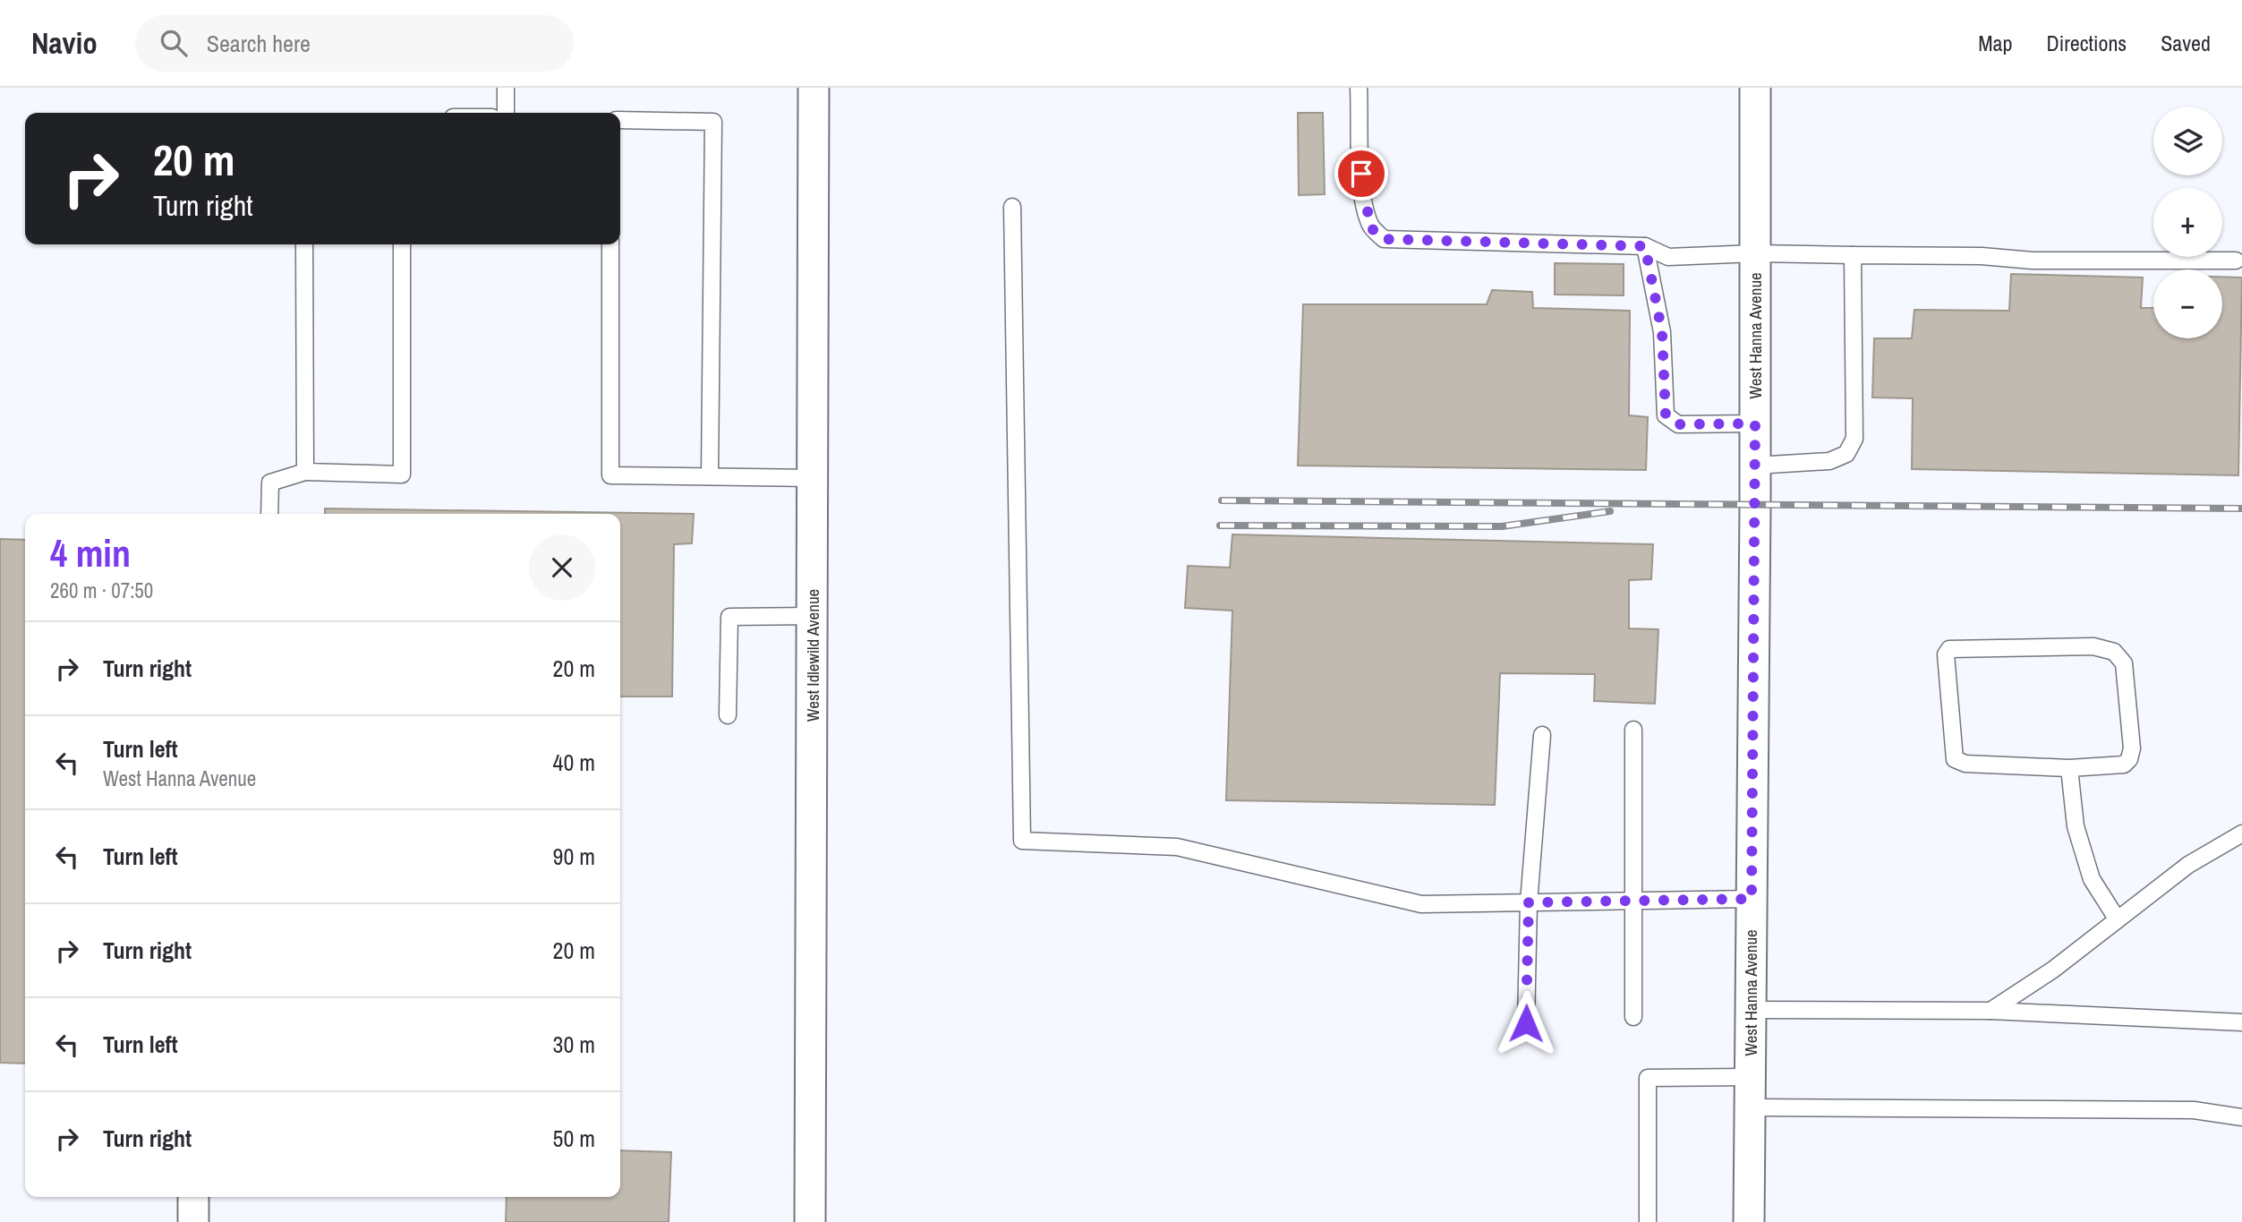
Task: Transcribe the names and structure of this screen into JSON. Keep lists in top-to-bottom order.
{
  "streets": {
    "street": ["West Hanna Avenue", "West Idlewild Avenue"]
  },
  "page": {
    "header": "Navio",
    "search": "Search here",
    "nav": ["Map", "Directions", "Saved"],
    "map_buttons": ["+", "−"],
    "turn": ["20 m", "Turn right"],
    "heading": ["4 min", "260 m · 07:50"],
    "list": [
      {
        "name": "Turn right",
        "value": "20 m"
      },
      {
        "name": "Turn left",
        "note": "West Hanna Avenue",
        "value": "40 m"
      },
      {
        "name": "Turn left",
        "value": "90 m"
      },
      {
        "name": "Turn right",
        "value": "20 m"
      },
      {
        "name": "Turn left",
        "value": "30 m"
      },
      {
        "name": "Turn right",
        "value": "50 m"
      }
    ]
  }
}
